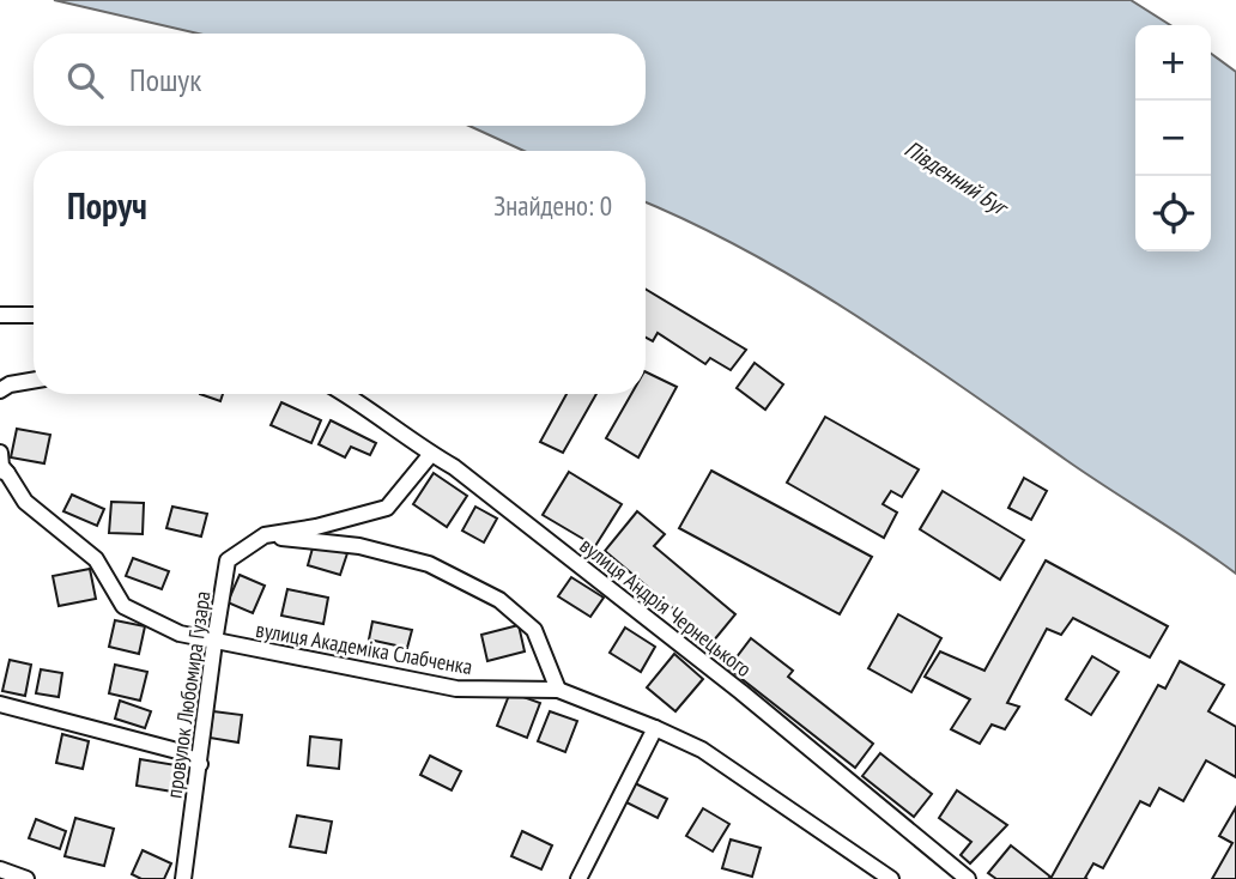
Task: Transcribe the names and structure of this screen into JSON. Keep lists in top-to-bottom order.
{
  "streets": {
    "street": ["вулиця Андрія Чернецького", "вулиця Академіка Слабченка", "провулок Любомира Гузара"]
  },
  "crossings": [
    ["вулиця Академіка Слабченка", "провулок Любомира Гузара"]
  ],
  "water": ["Південний Буг"],
  "page": {
    "map_buttons": ["+", "−"],
    "search": "Пошук",
    "heading": ["Поруч", "Знайдено: 0"]
  }
}
